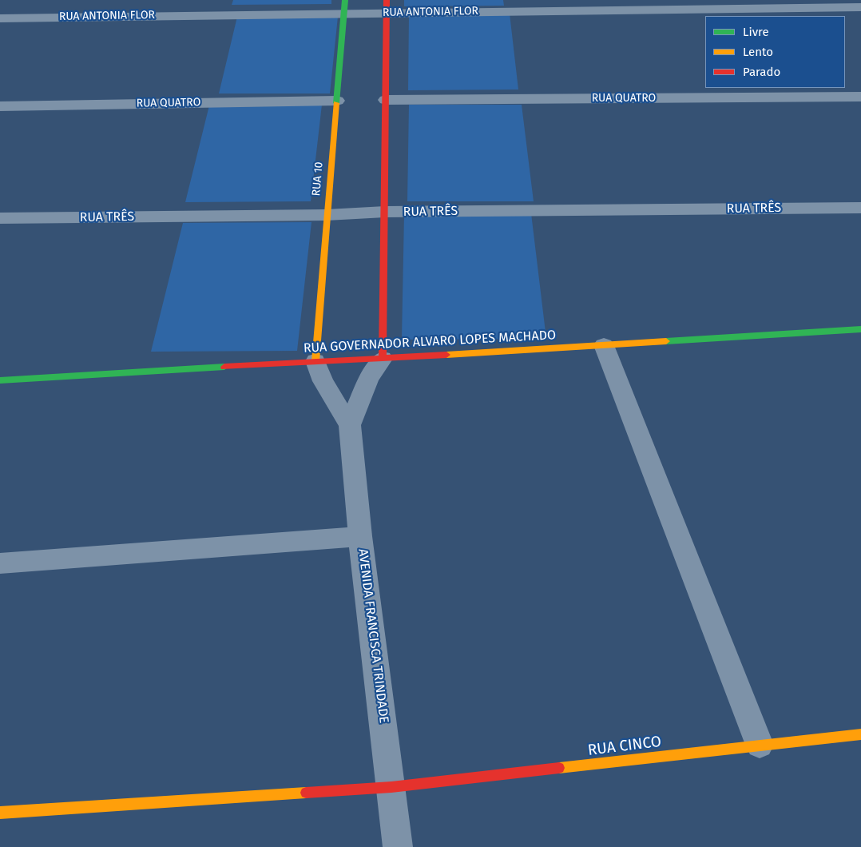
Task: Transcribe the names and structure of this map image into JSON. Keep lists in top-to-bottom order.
{
  "streets": {
    "street": [
      "RUA ANTONIA FLOR",
      "RUA QUATRO",
      "RUA 10",
      "RUA TRÊS",
      "RUA GOVERNADOR ALVARO LOPES MACHADO",
      "AVENIDA FRANCISCA TRINDADE",
      "RUA CINCO"
    ]
  },
  "crossings": [
    ["RUA ANTONIA FLOR", "RUA 10"],
    ["RUA QUATRO", "RUA 10"],
    ["RUA 10", "RUA TRÊS"],
    ["RUA 10", "RUA GOVERNADOR ALVARO LOPES MACHADO"],
    ["RUA 10", "AVENIDA FRANCISCA TRINDADE"],
    ["RUA GOVERNADOR ALVARO LOPES MACHADO", "AVENIDA FRANCISCA TRINDADE"],
    ["AVENIDA FRANCISCA TRINDADE", "RUA CINCO"]
  ],
  "legend": ["Livre", "Lento", "Parado"]
}
